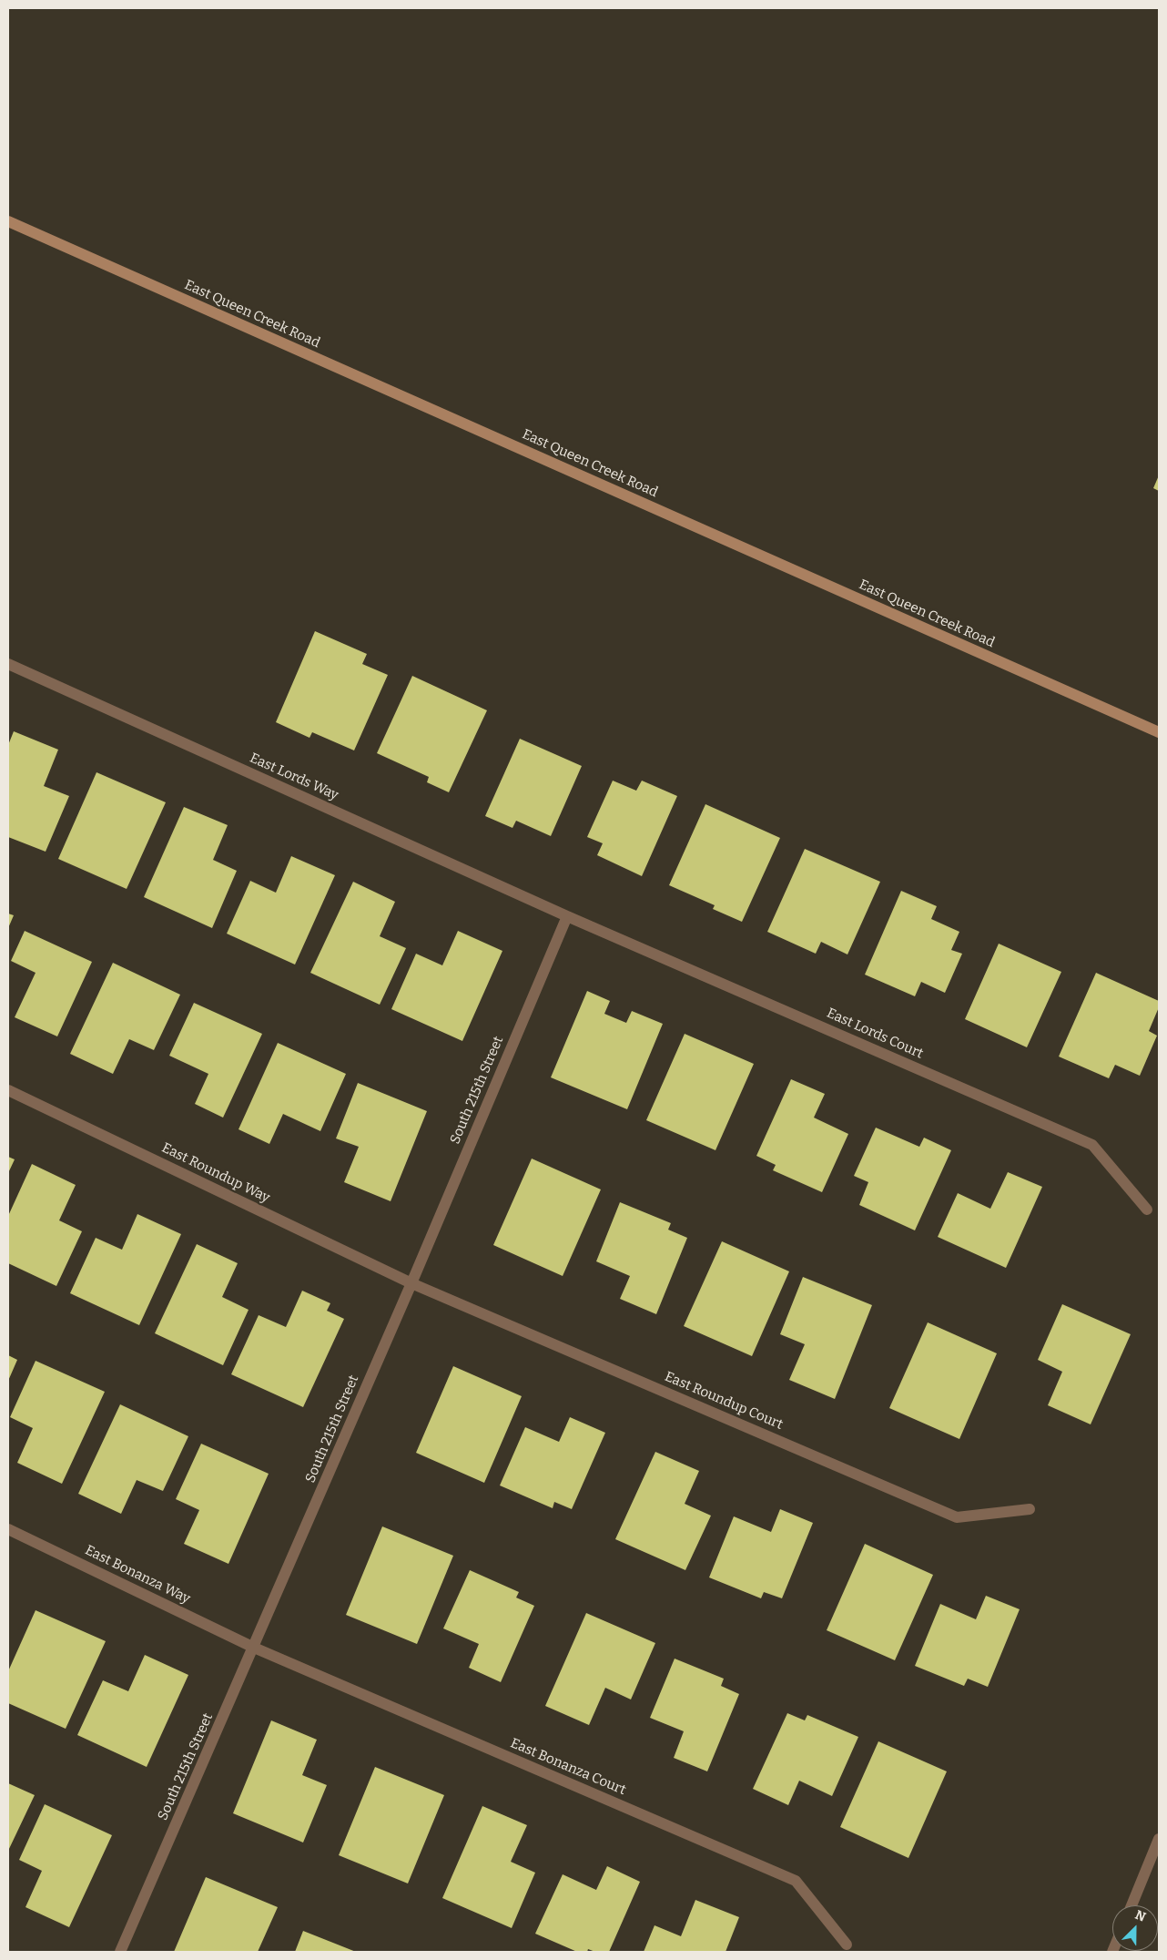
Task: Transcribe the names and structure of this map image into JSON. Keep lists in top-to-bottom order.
{
  "streets": {
    "main road": ["East Queen Creek Road"],
    "street": [
      "East Lords Way",
      "East Lords Court",
      "South 215th Street",
      "East Roundup Way",
      "East Roundup Court",
      "East Bonanza Way",
      "East Bonanza Court"
    ]
  },
  "crossings": [
    ["East Lords Way", "East Lords Court"],
    ["East Lords Way", "South 215th Street"],
    ["East Lords Court", "South 215th Street"],
    ["South 215th Street", "East Roundup Way"],
    ["South 215th Street", "East Roundup Court"],
    ["South 215th Street", "East Bonanza Way"],
    ["South 215th Street", "East Bonanza Court"],
    ["East Roundup Way", "East Roundup Court"],
    ["East Bonanza Way", "East Bonanza Court"]
  ],
  "north": "top right"
}
